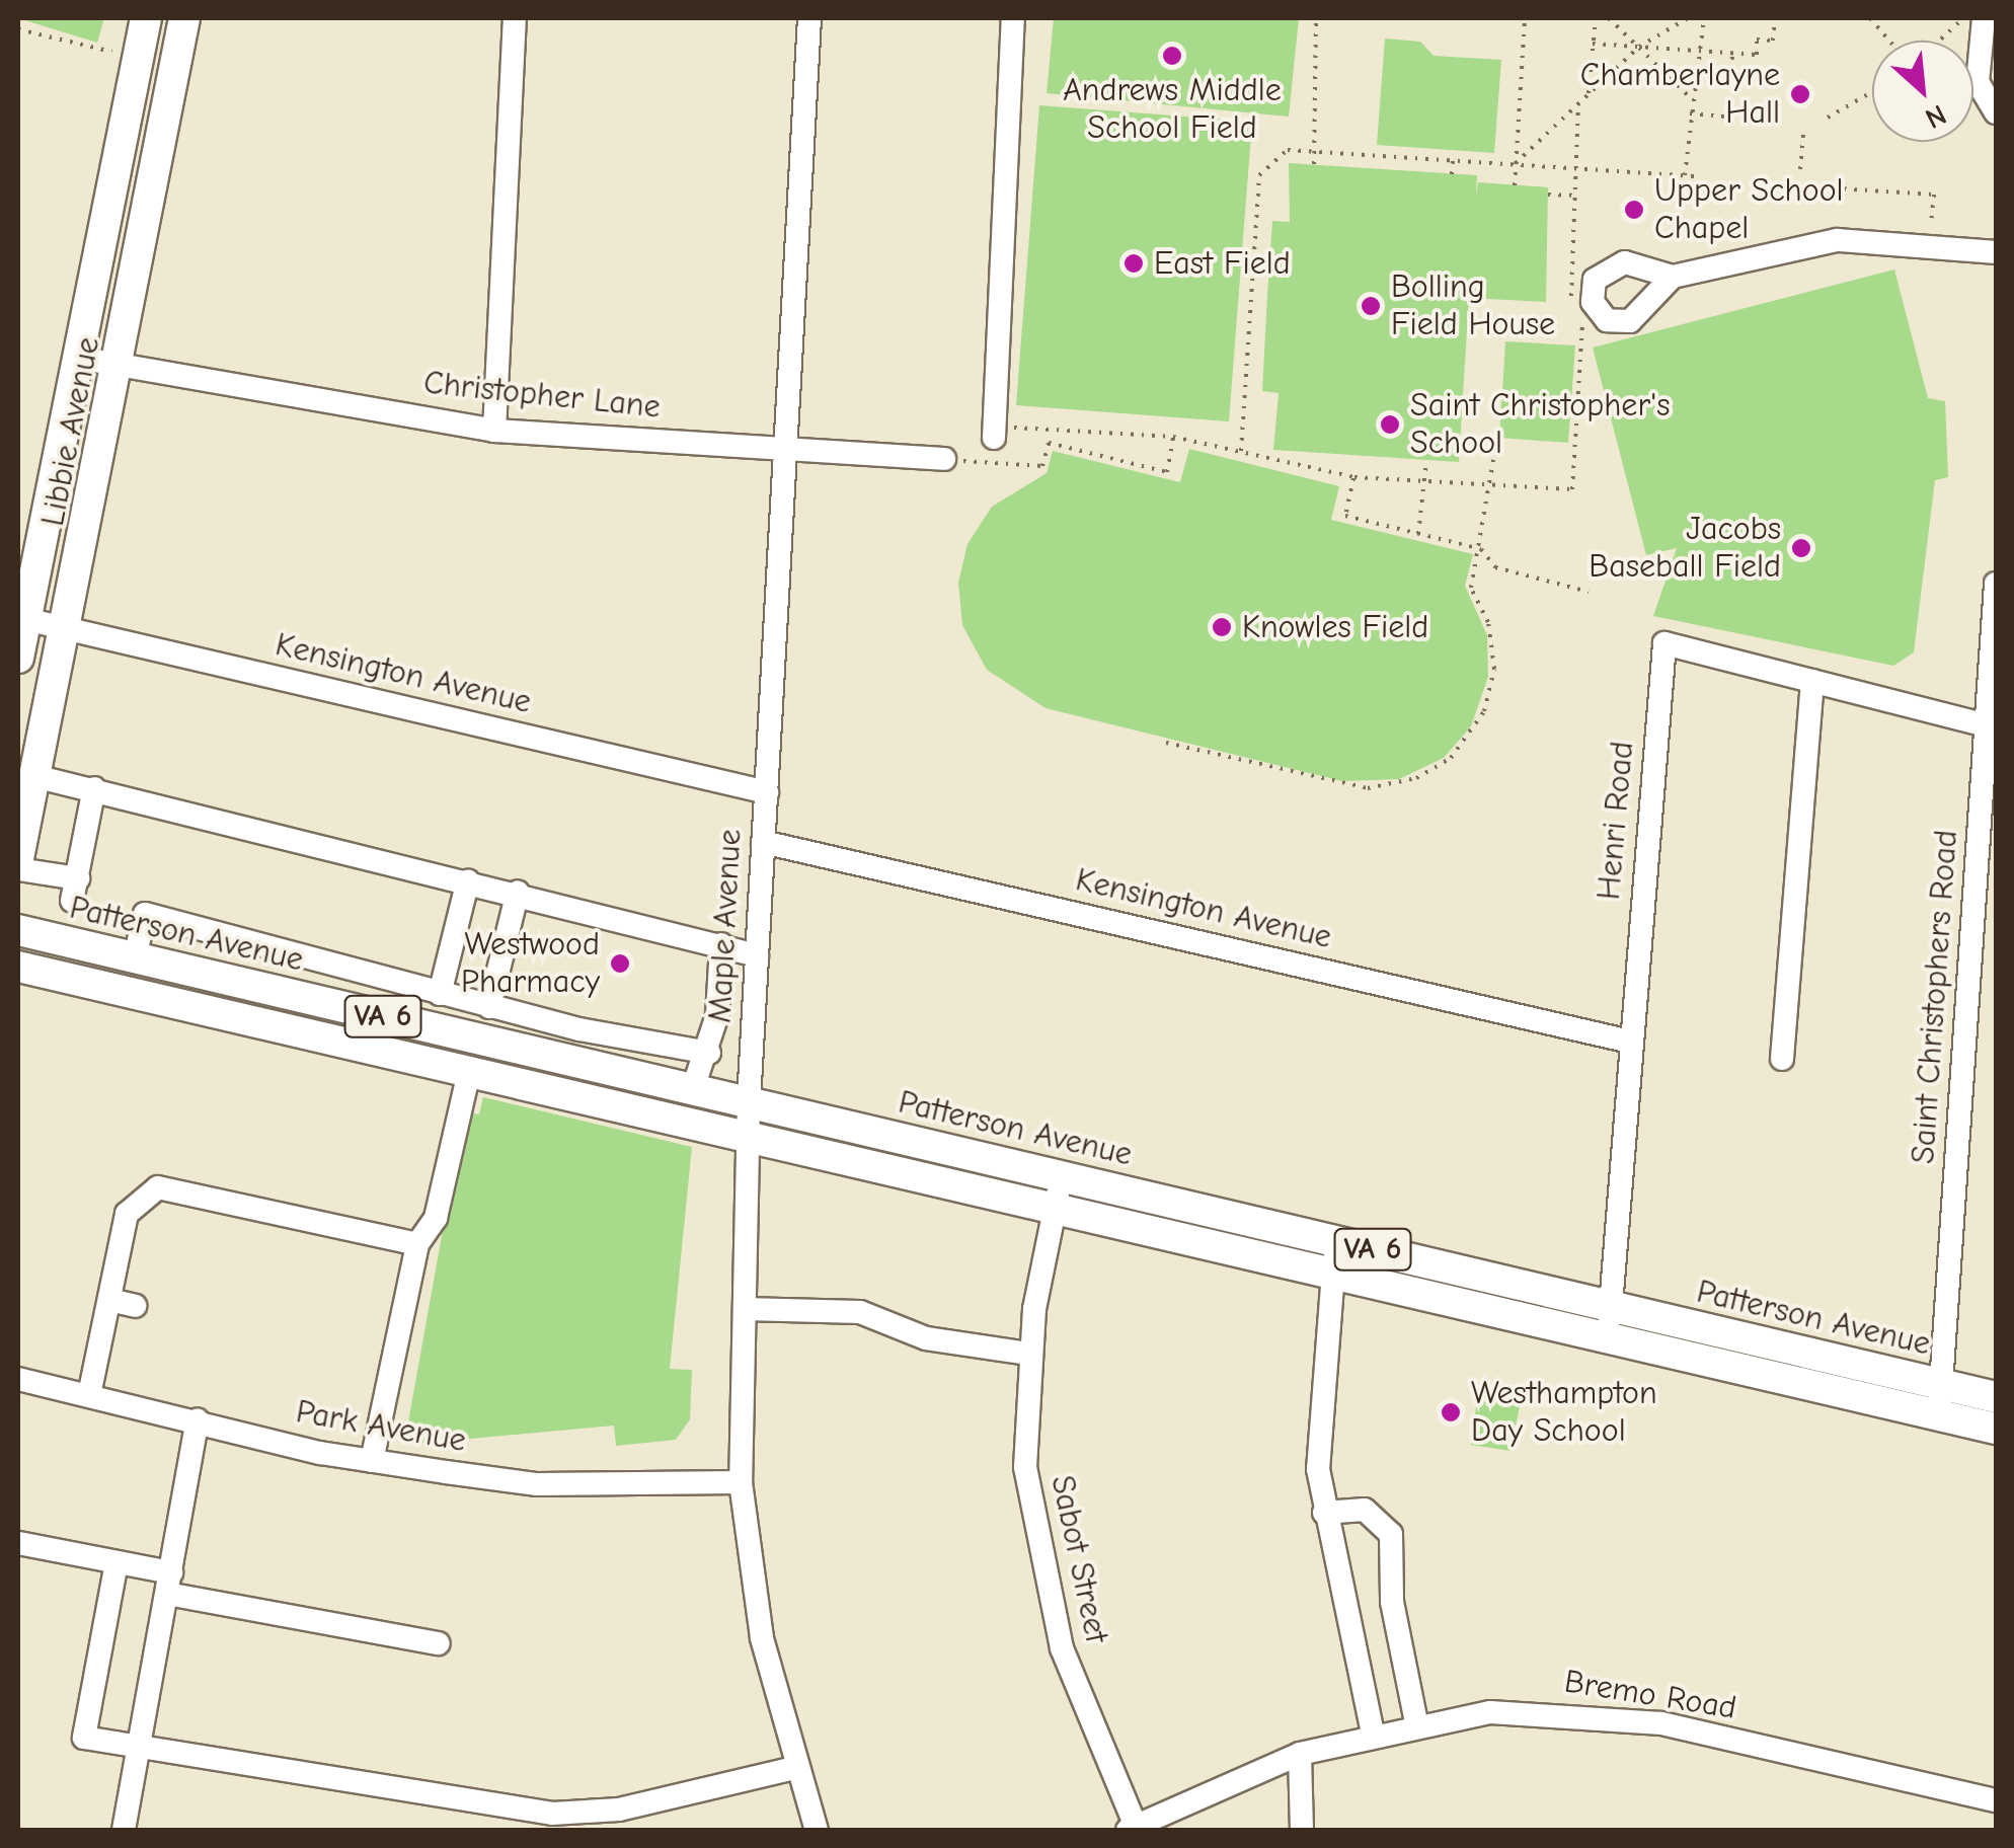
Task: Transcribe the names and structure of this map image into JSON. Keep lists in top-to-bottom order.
{
  "streets": {
    "main road": ["Libbie Avenue", "Patterson Avenue", "VA 6"],
    "street": [
      "Christopher Lane",
      "Kensington Avenue",
      "Henri Road",
      "Maple Avenue",
      "Saint Christophers Road",
      "Park Avenue",
      "Sabot Street",
      "Bremo Road"
    ]
  },
  "crossings": [
    ["Christopher Lane", "Libbie Avenue"],
    ["Christopher Lane", "Maple Avenue"],
    ["Libbie Avenue", "Kensington Avenue"],
    ["Kensington Avenue", "Henri Road"],
    ["Kensington Avenue", "Maple Avenue"],
    ["Henri Road", "Patterson Avenue"],
    ["Henri Road", "Saint Christophers Road"],
    ["Maple Avenue", "Patterson Avenue"],
    ["Maple Avenue", "Park Avenue"],
    ["Patterson Avenue", "Saint Christophers Road"],
    ["Patterson Avenue", "Sabot Street"],
    ["Sabot Street", "Bremo Road"]
  ],
  "places": [
    "Andrews Middle School Field",
    "Chamberlayne Hall",
    "Upper School Chapel",
    "East Field",
    "Bolling Field House",
    "Saint Christopher's School",
    "Jacobs Baseball Field",
    "Knowles Field",
    "Westwood Pharmacy",
    "Westhampton Day School"
  ],
  "north": "bottom right"
}
